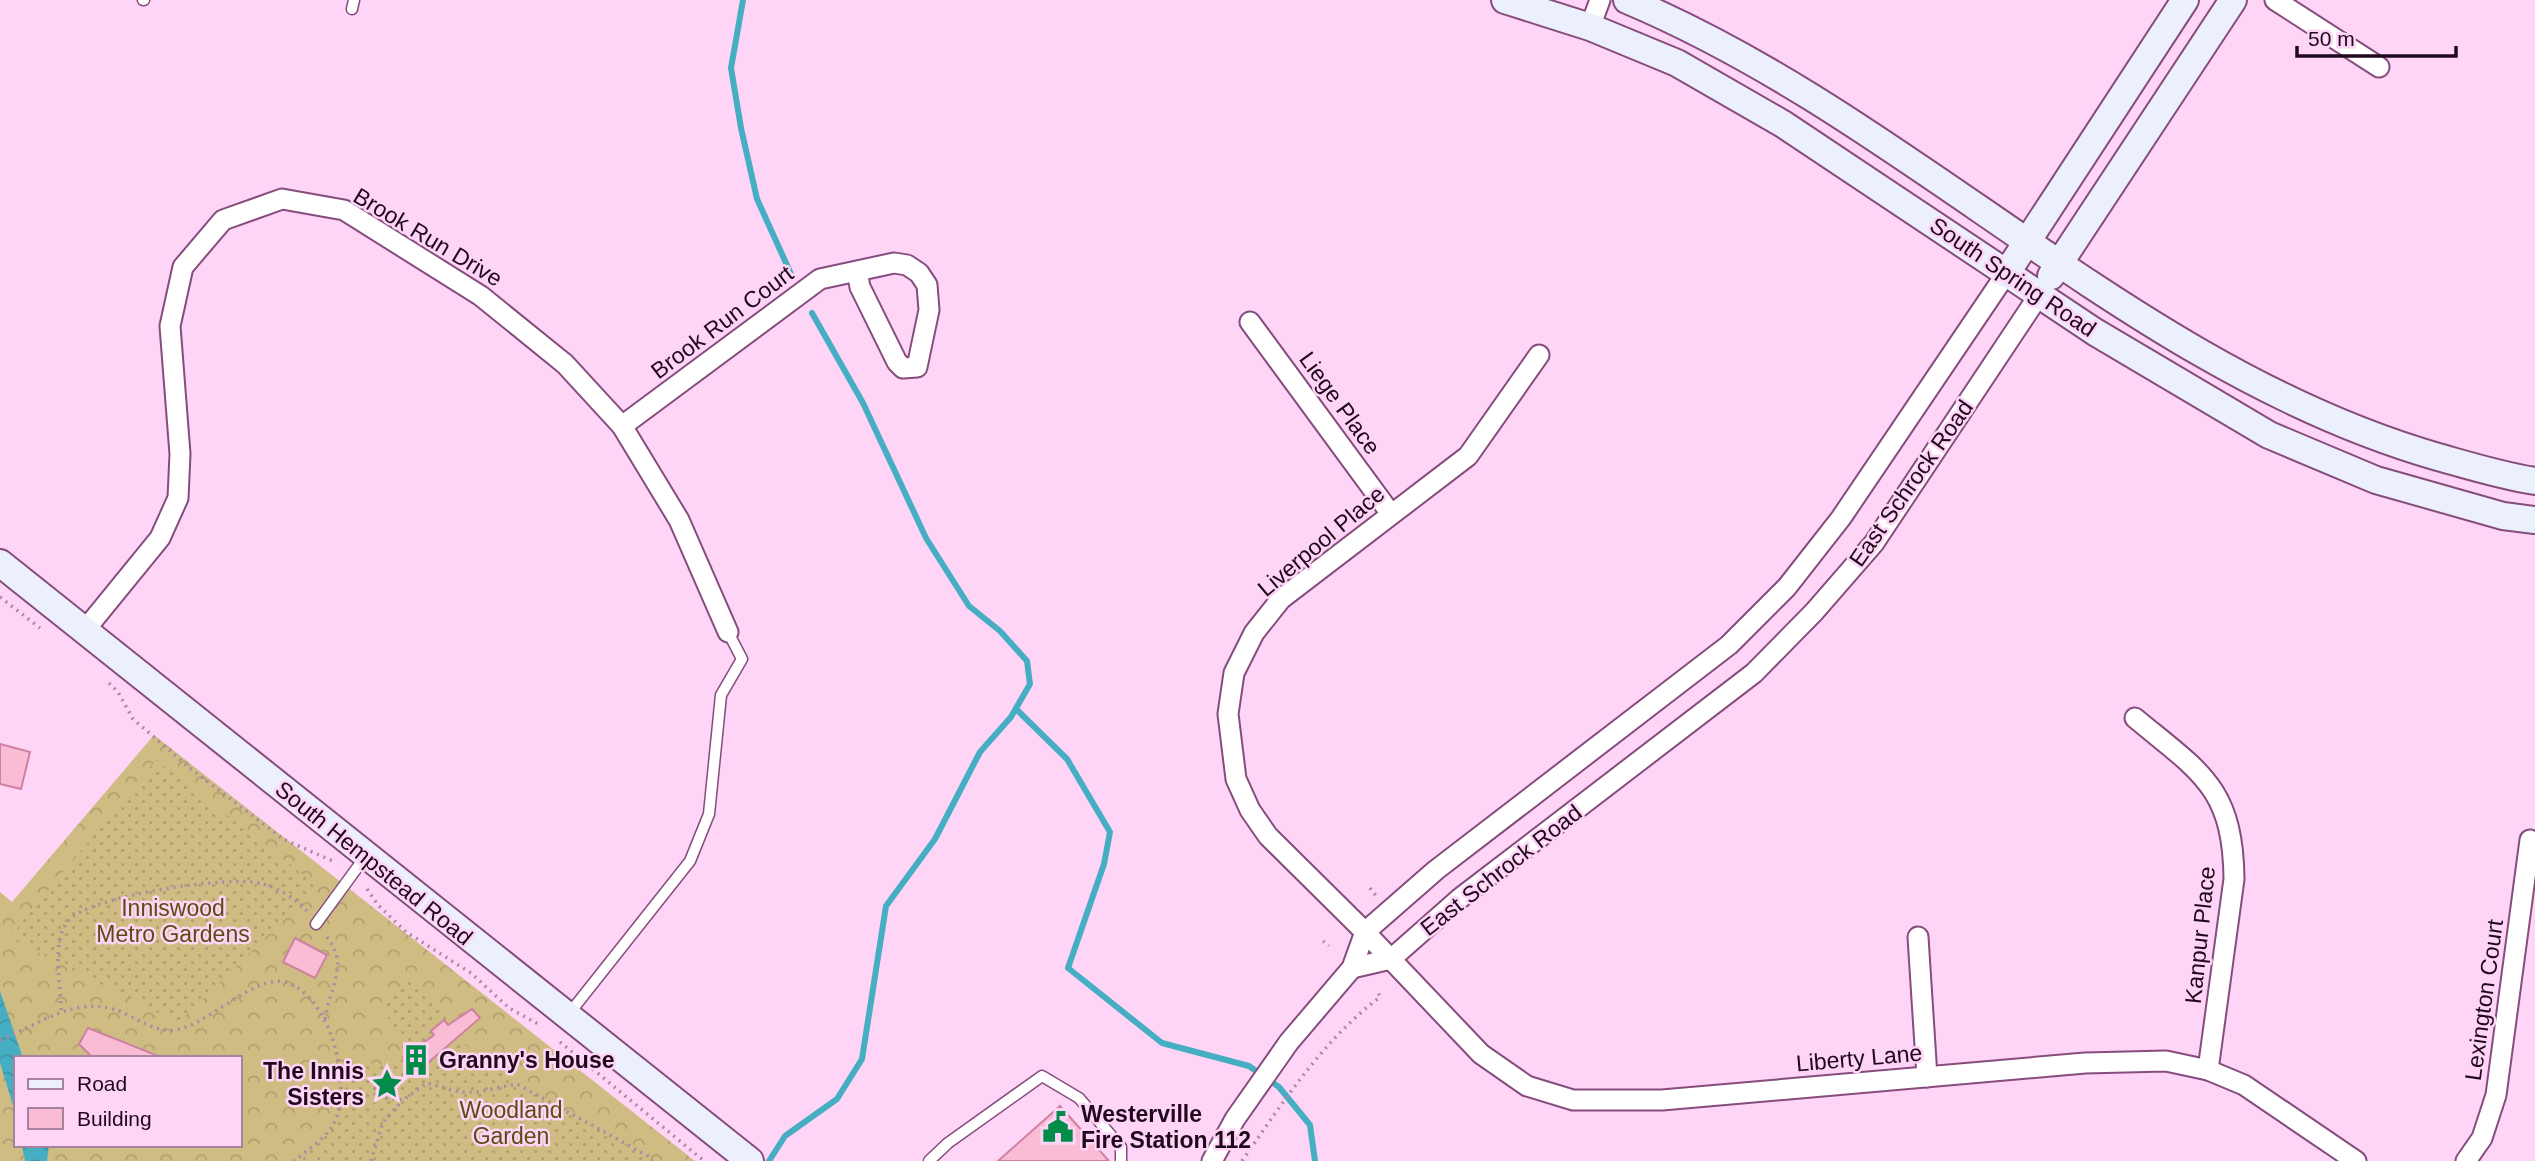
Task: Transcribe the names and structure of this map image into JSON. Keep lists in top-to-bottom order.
{
  "streets": {
    "main road": ["South Spring Road", "East Schrock Road", "South Hempstead Road"],
    "street": [
      "Brook Run Drive",
      "Brook Run Court",
      "Liege Place",
      "Liverpool Place",
      "Kanpur Place",
      "Lexington Court",
      "Liberty Lane"
    ]
  },
  "crossings": [
    ["Brook Run Drive", "Brook Run Court"],
    ["Brook Run Drive", "South Hempstead Road"],
    ["South Spring Road", "East Schrock Road"],
    ["Liege Place", "Liverpool Place"],
    ["East Schrock Road", "Liverpool Place"],
    ["East Schrock Road", "Liberty Lane"],
    ["Liverpool Place", "Liberty Lane"],
    ["Kanpur Place", "Liberty Lane"]
  ],
  "parks": ["Inniswood Metro Gardens", "Woodland Garden"],
  "places": {
    "building": ["Granny's House"],
    "place": ["The Innis Sisters"],
    "public building": ["Westerville Fire Station 112"]
  },
  "legend": ["Road", "Building"],
  "scale_bar": "50 m"
}
